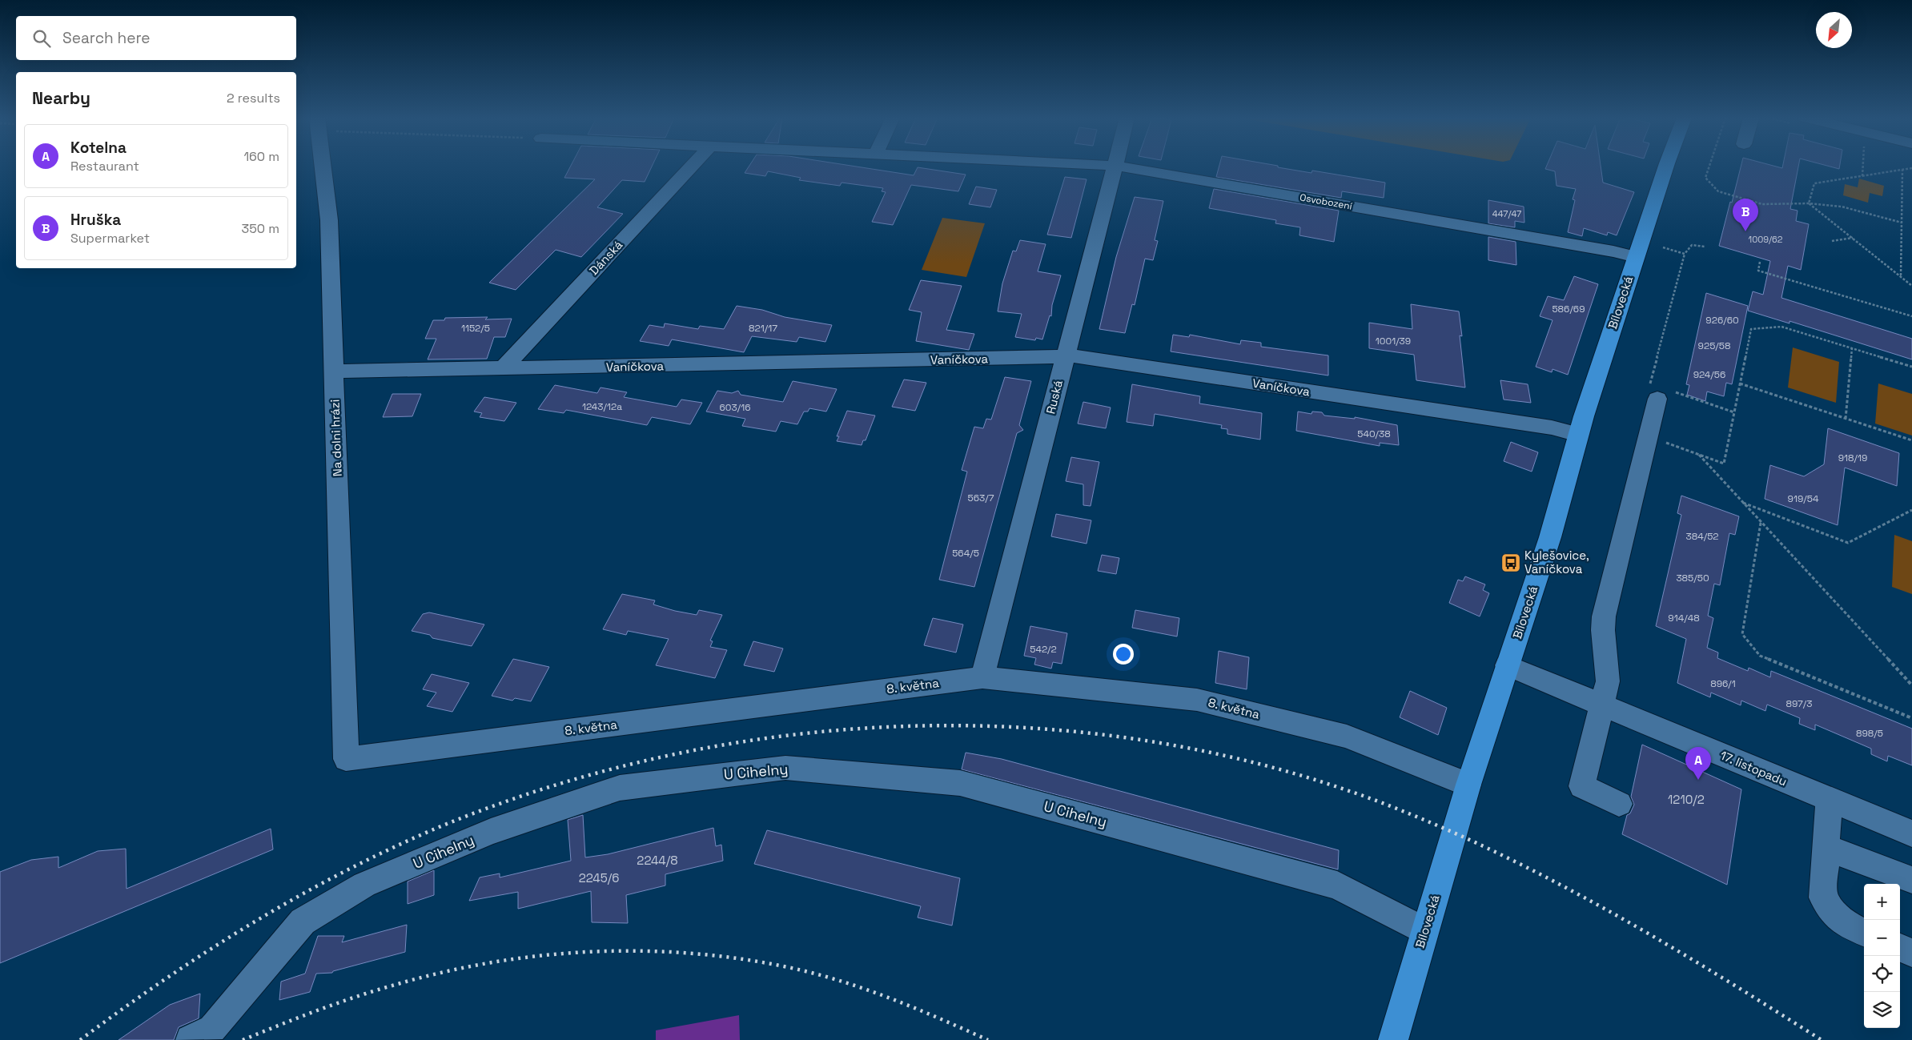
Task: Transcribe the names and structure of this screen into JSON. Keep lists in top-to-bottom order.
{
  "streets": {
    "main road": ["Bílovecká"],
    "street": [
      "Osvobození",
      "Dánská",
      "Vaníčkova",
      "Ruská",
      "Na dolni hrázi",
      "8. května",
      "17. listopadu",
      "U Cihelny"
    ]
  },
  "crossings": [
    ["Osvobození", "Bílovecká"],
    ["Dánská", "Vaníčkova"],
    ["Bílovecká", "Vaníčkova"],
    ["Bílovecká", "8. května"],
    ["Bílovecká", "17. listopadu"],
    ["Bílovecká", "U Cihelny"],
    ["Vaníčkova", "Ruská"],
    ["Vaníčkova", "Na dolni hrázi"],
    ["Ruská", "8. května"],
    ["Na dolni hrázi", "8. května"]
  ],
  "places": {
    "bus stop": ["Kylešovice, Vaníčkova"]
  },
  "house_numbers": [
    "447/47",
    "1009/62",
    "586/69",
    "926/60",
    "1152/5",
    "821/17",
    "1001/39",
    "925/58",
    "924/56",
    "1243/12a",
    "603/16",
    "540/38",
    "918/19",
    "563/7",
    "919/54",
    "384/52",
    "564/5",
    "385/50",
    "914/48",
    "542/2",
    "896/1",
    "897/3",
    "898/5",
    "1210/2",
    "2244/8",
    "2245/6"
  ],
  "north": "bottom left",
  "page": {
    "search": "Search here",
    "heading": ["Nearby", "2 results"],
    "list": [
      {
        "mark": "A",
        "name": "Kotelna",
        "note": "Restaurant",
        "value": "160 m"
      },
      {
        "mark": "B",
        "name": "Hruška",
        "note": "Supermarket",
        "value": "350 m"
      }
    ],
    "pins": ["B", "A"],
    "map_buttons": ["+", "−"]
  }
}
